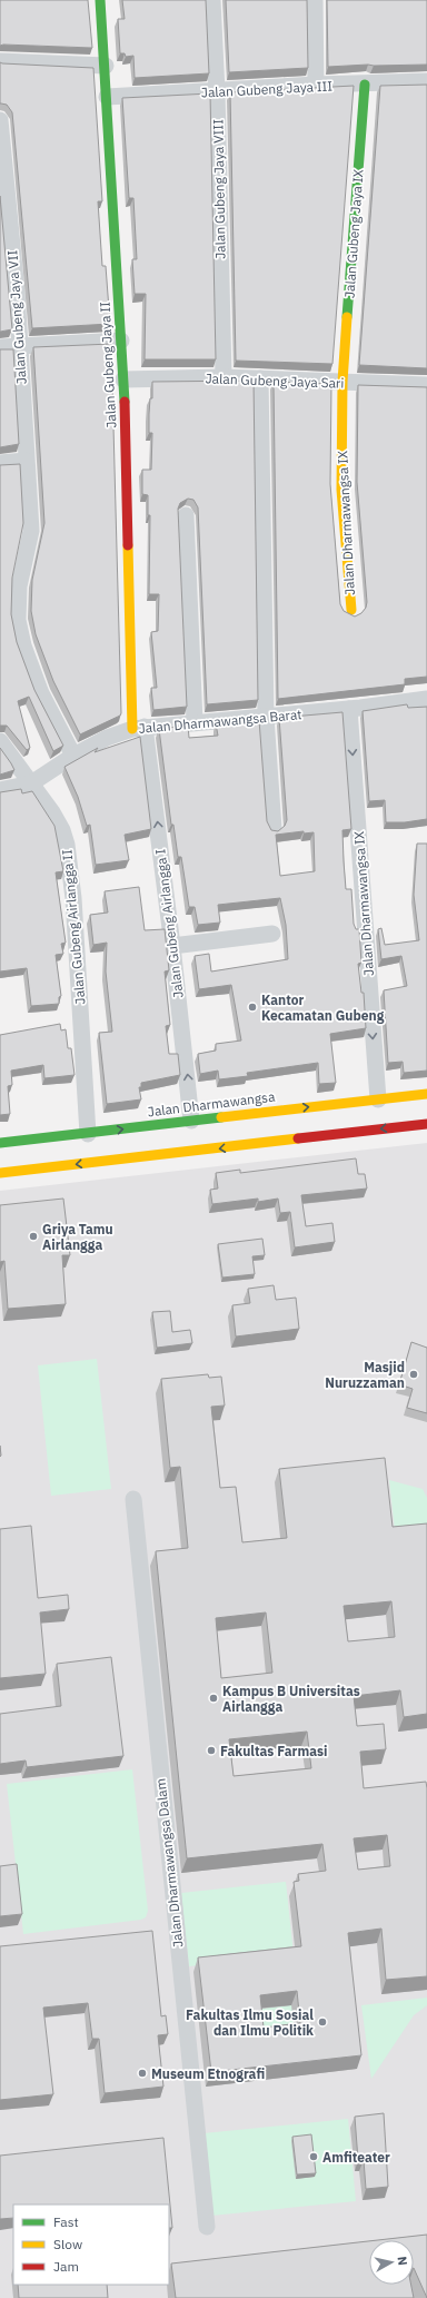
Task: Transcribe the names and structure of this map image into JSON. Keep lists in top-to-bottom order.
{
  "streets": {
    "street": [
      "Jalan Gubeng Jaya III",
      "Jalan Gubeng Jaya VIII",
      "Jalan Gubeng Jaya IX",
      "Jalan Gubeng Jaya VII",
      "Jalan Gubeng Jaya II",
      "Jalan Gubeng Jaya Sari",
      "Jalan Dharmawangsa IX",
      "Jalan Dharmawangsa Barat",
      "Jalan Gubeng Airlangga I",
      "Jalan Gubeng Airlangga II",
      "Jalan Dharmawangsa",
      "Jalan Dharmawangsa Dalam"
    ]
  },
  "crossings": [
    ["Jalan Gubeng Jaya III", "Jalan Gubeng Jaya VIII"],
    ["Jalan Gubeng Jaya III", "Jalan Gubeng Jaya IX"],
    ["Jalan Gubeng Jaya III", "Jalan Gubeng Jaya II"],
    ["Jalan Gubeng Jaya VIII", "Jalan Gubeng Jaya Sari"],
    ["Jalan Gubeng Jaya IX", "Jalan Gubeng Jaya Sari"],
    ["Jalan Gubeng Jaya IX", "Jalan Dharmawangsa IX"],
    ["Jalan Gubeng Jaya VII", "Jalan Dharmawangsa Barat"],
    ["Jalan Gubeng Jaya II", "Jalan Gubeng Jaya Sari"],
    ["Jalan Gubeng Jaya II", "Jalan Dharmawangsa Barat"],
    ["Jalan Gubeng Jaya II", "Jalan Gubeng Airlangga I"],
    ["Jalan Gubeng Jaya Sari", "Jalan Dharmawangsa IX"],
    ["Jalan Dharmawangsa IX", "Jalan Dharmawangsa Barat"],
    ["Jalan Dharmawangsa IX", "Jalan Dharmawangsa"],
    ["Jalan Dharmawangsa Barat", "Jalan Gubeng Airlangga I"],
    ["Jalan Dharmawangsa Barat", "Jalan Gubeng Airlangga II"],
    ["Jalan Gubeng Airlangga I", "Jalan Dharmawangsa"],
    ["Jalan Gubeng Airlangga II", "Jalan Dharmawangsa"]
  ],
  "one_way": ["Jalan Dharmawangsa IX"],
  "places": [
    "Kantor Kecamatan Gubeng",
    "Griya Tamu Airlangga",
    "Masjid Nuruzzaman",
    "Kampus B Universitas Airlangga",
    "Fakultas Farmasi",
    "Fakultas Ilmu Sosial dan Ilmu Politik",
    "Museum Etnografi",
    "Amfiteater"
  ],
  "legend": ["Fast", "Slow", "Jam"],
  "north": "right"
}
